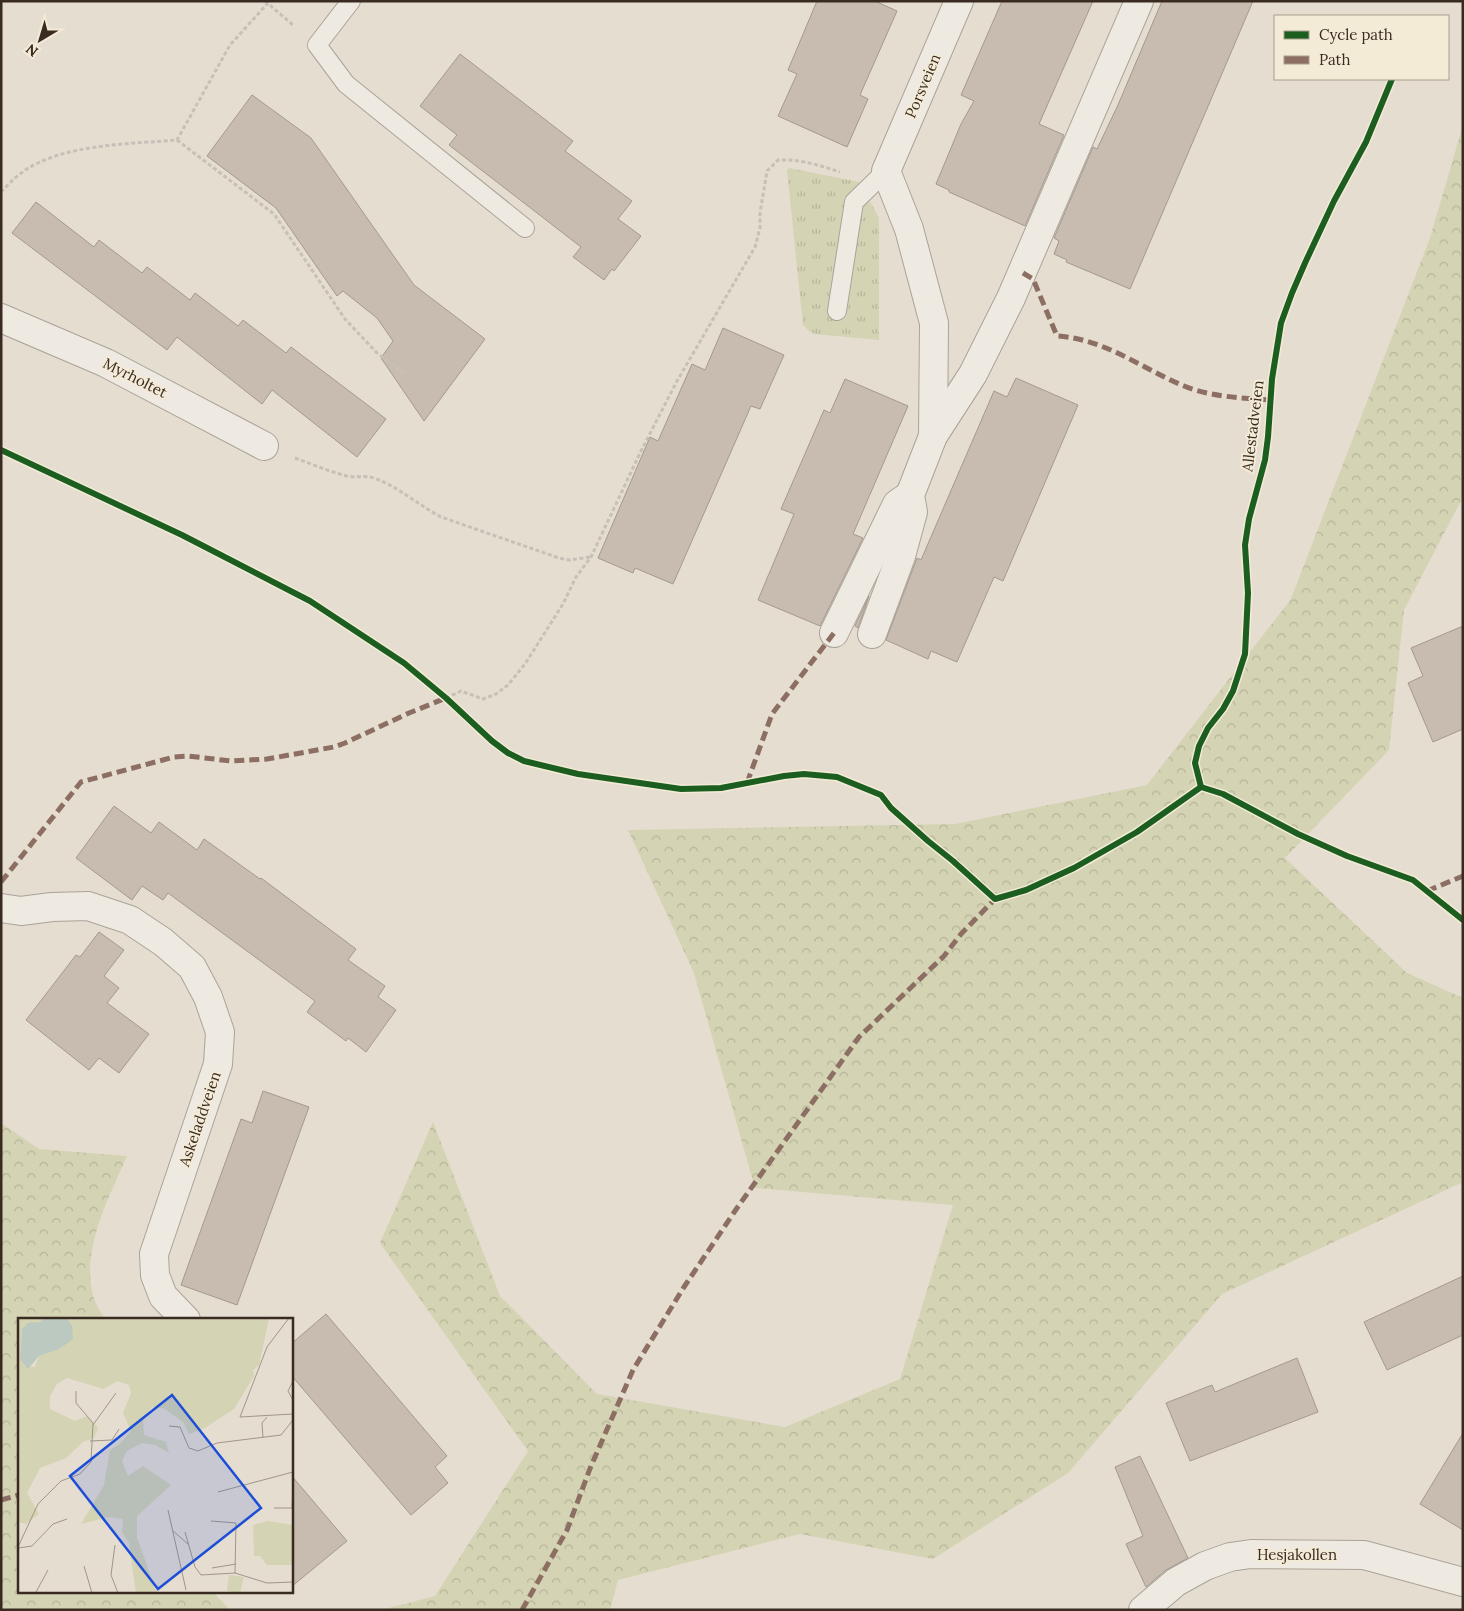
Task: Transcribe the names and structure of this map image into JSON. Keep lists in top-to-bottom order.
{
  "streets": {
    "street": [
      "Porsveien",
      "Myrholtet",
      "Askeladdveien",
      "Hesjakollen"
    ],
    "cycle path": ["Allestadveien"]
  },
  "legend": ["Cycle path", "Path"],
  "north": "bottom left"
}
